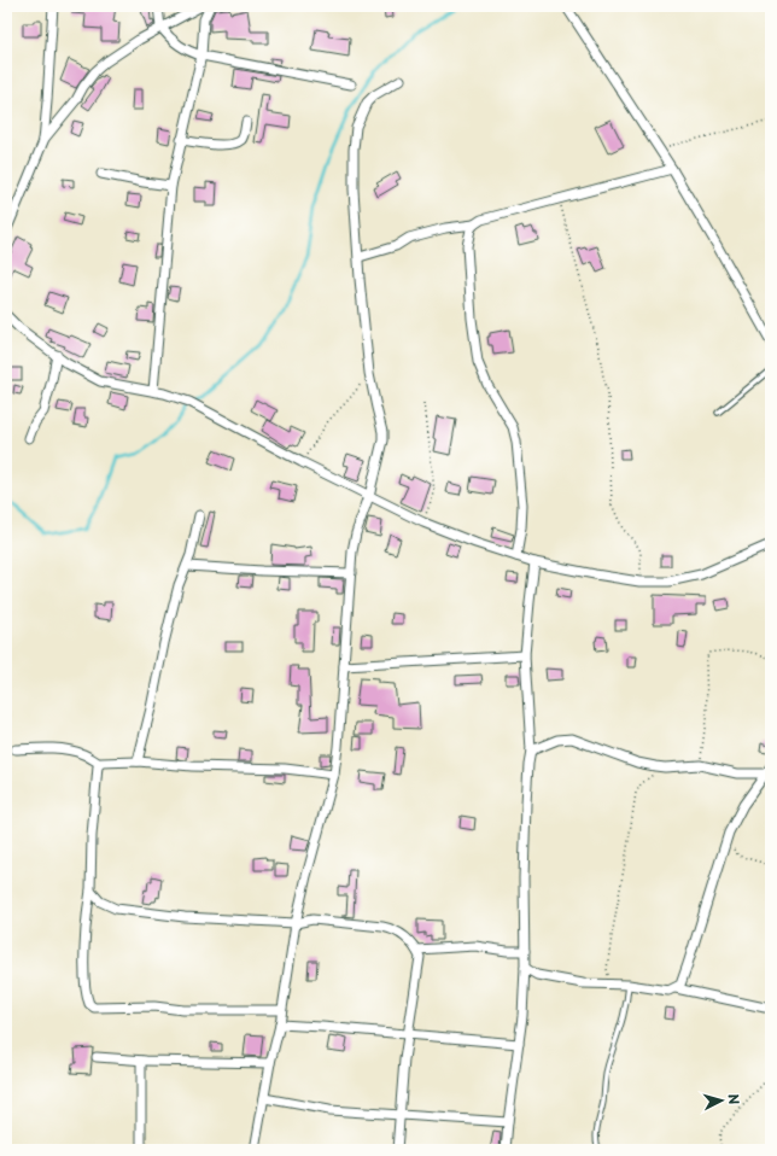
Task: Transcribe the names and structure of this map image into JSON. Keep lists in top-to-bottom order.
{
  "north": "right"
}
